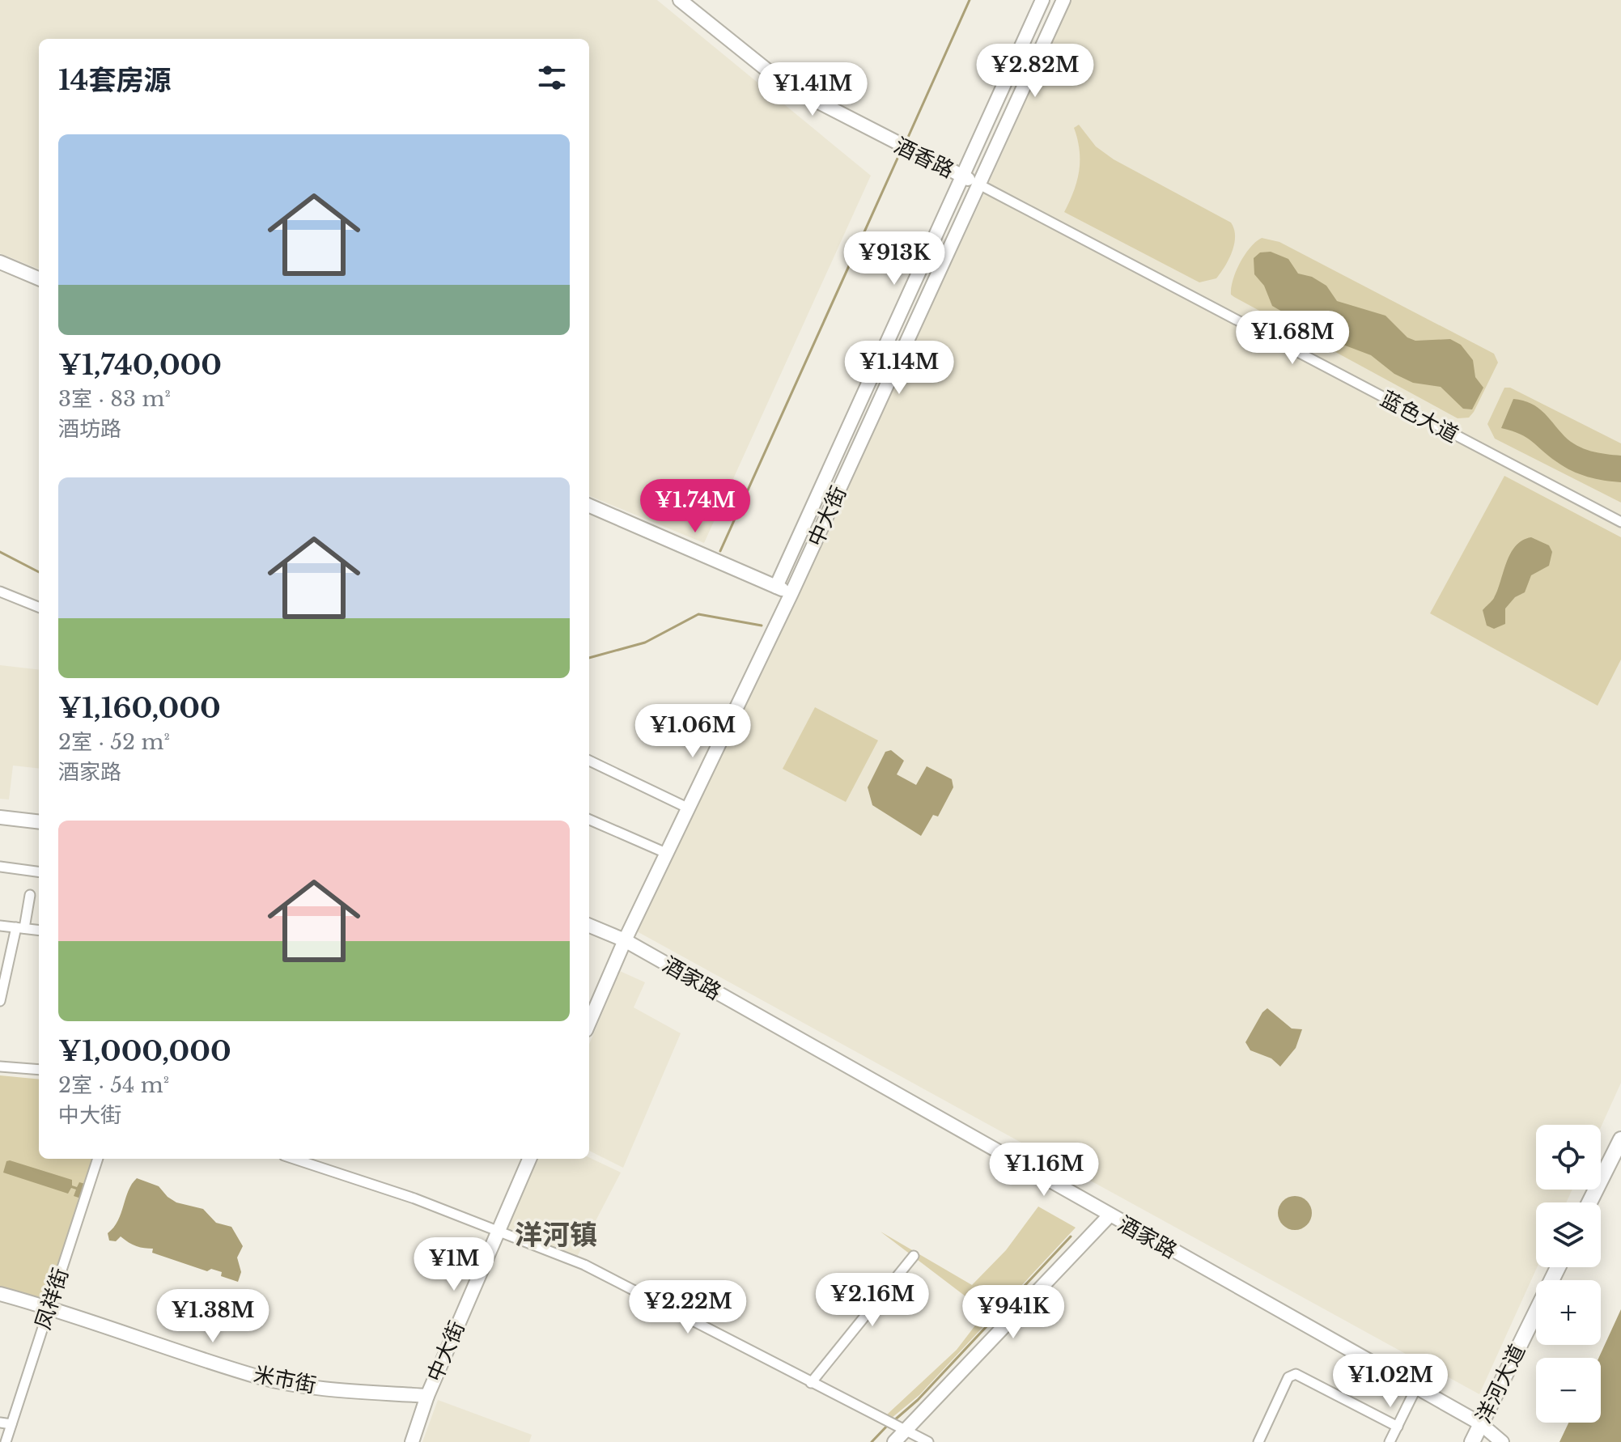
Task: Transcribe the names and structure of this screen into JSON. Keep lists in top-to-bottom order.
{
  "streets": {
    "main road": ["洋河大道"],
    "street": [
      "酒香路",
      "蓝色大道",
      "中大街",
      "酒家路",
      "凤祥街",
      "米市街"
    ]
  },
  "crossings": [
    ["酒香路", "蓝色大道"],
    ["酒香路", "中大街"],
    ["蓝色大道", "中大街"],
    ["中大街", "酒家路"],
    ["中大街", "米市街"],
    ["酒家路", "洋河大道"],
    ["凤祥街", "米市街"]
  ],
  "districts": ["洋河镇"],
  "page": {
    "heading": "14套房源",
    "price": [
      "¥2.82M",
      "¥1.41M",
      "¥913K",
      "¥1.68M",
      "¥1.14M",
      "¥1.74M",
      "¥1.06M",
      "¥1.16M",
      "¥1M",
      "¥2.16M",
      "¥2.22M",
      "¥941K",
      "¥1.38M",
      "¥1.02M"
    ],
    "list": [
      {
        "name": "¥1,740,000",
        "note": "3室 · 83 m² · 酒坊路"
      },
      {
        "name": "¥1,160,000",
        "note": "2室 · 52 m² · 酒家路"
      },
      {
        "name": "¥1,000,000",
        "note": "2室 · 54 m² · 中大街"
      }
    ],
    "map_buttons": ["+", "−"]
  }
}
